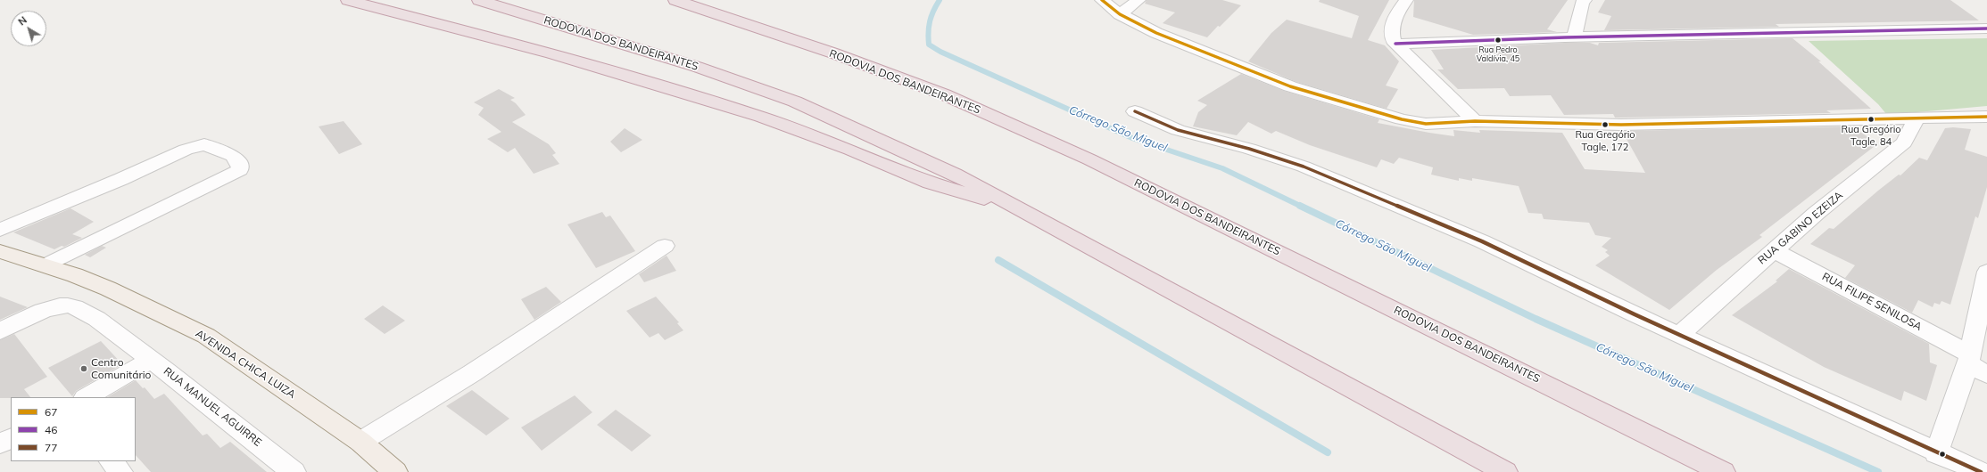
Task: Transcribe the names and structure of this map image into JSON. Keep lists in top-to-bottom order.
{
  "streets": {
    "highway": ["RODOVIA DOS BANDEIRANTES"],
    "main road": ["AVENIDA CHICA LUIZA"],
    "street": ["RUA GABINO EZEIZA", "RUA FILIPE SENILOSA", "RUA MANUEL AGUIRRE"]
  },
  "crossings": [
    ["RUA GABINO EZEIZA", "RUA FILIPE SENILOSA"]
  ],
  "water": ["Córrego São Miguel"],
  "places": [
    "Rua Pedro Valdívia, 45",
    "Rua Gregório Tagle, 84",
    "Rua Gregório Tagle, 172",
    "Centro Comunitário"
  ],
  "lines": ["transit line 67", "transit line 46", "transit line 77"],
  "legend": ["67", "46", "77"],
  "north": "top left"
}
